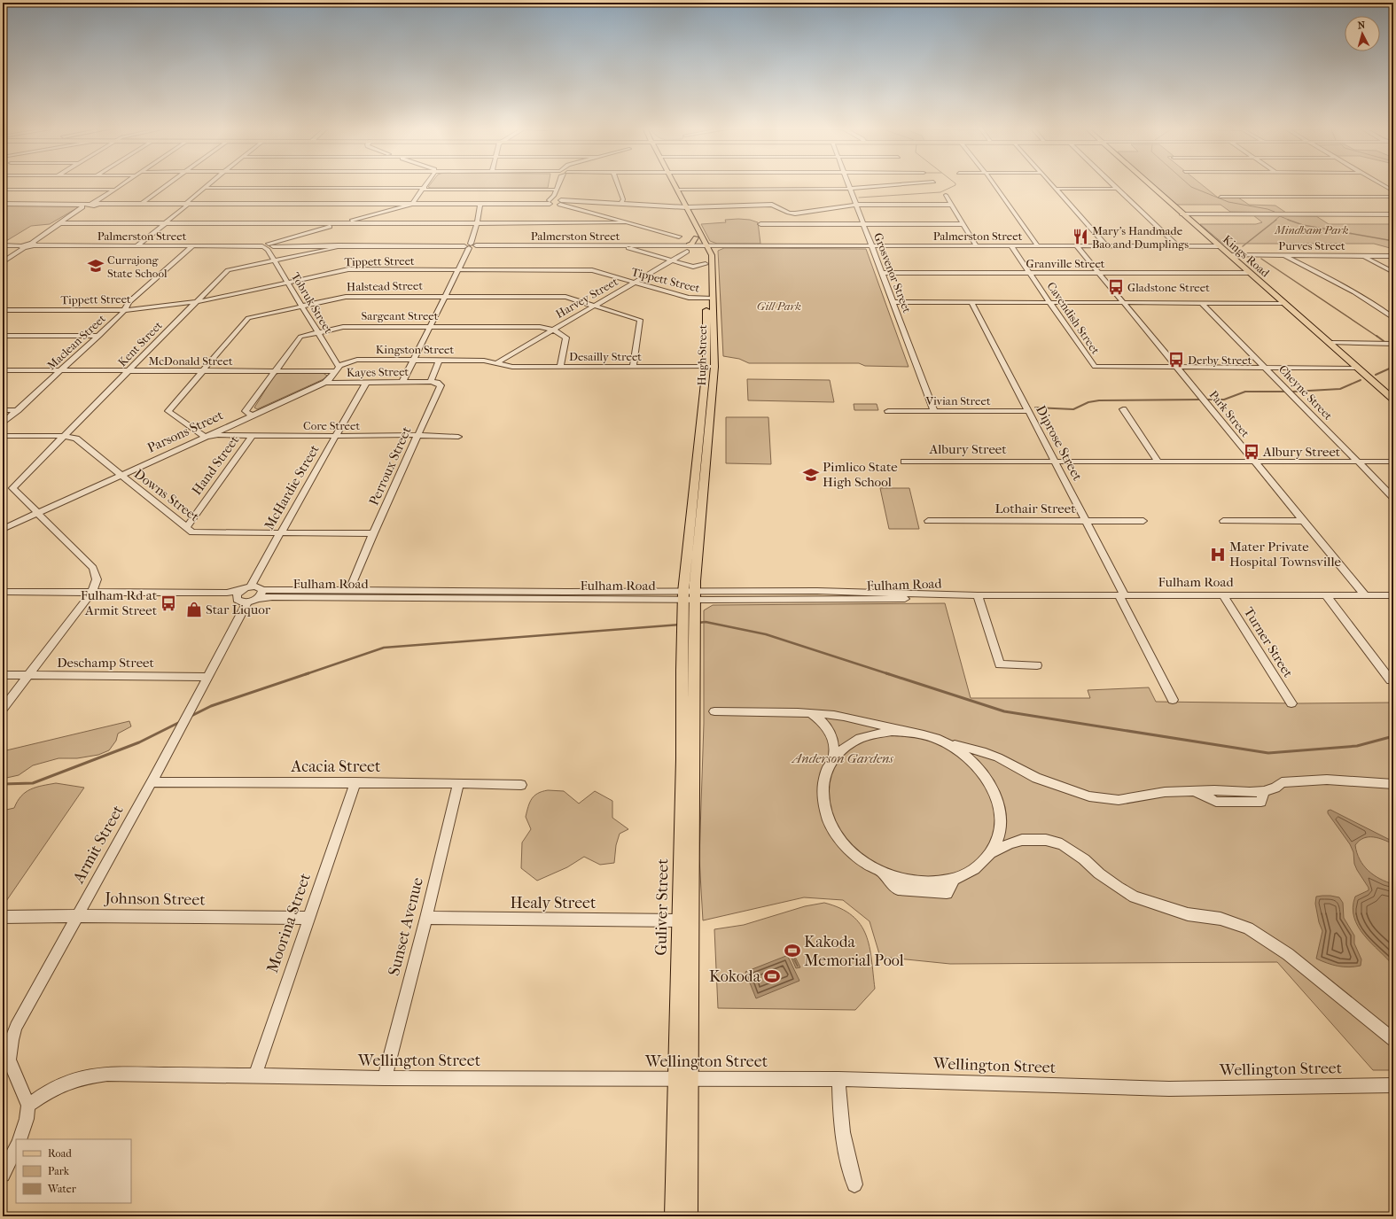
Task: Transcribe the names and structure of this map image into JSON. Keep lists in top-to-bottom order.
{
  "streets": {
    "main road": ["Kings Road", "Hugh Street", "Guliver Street"],
    "street": [
      "Palmerston Street",
      "Purves Street",
      "Tippett Street",
      "Granville Street",
      "Grosvenor Street",
      "Halstead Street",
      "Harvey Street",
      "Tobruk Street",
      "Sargeant Street",
      "Cavendish Street",
      "Maclean Street",
      "Kent Street",
      "Kingston Street",
      "Desailly Street",
      "McDonald Street",
      "Kayes Street",
      "Cheyne Street",
      "Vivian Street",
      "Park Street",
      "Core Street",
      "Parsons Street",
      "Diprose Street",
      "Albury Street",
      "Hand Street",
      "Perroux Street",
      "McHardie Street",
      "Downs Street",
      "Lothair Street",
      "Fulham Road",
      "Turner Street",
      "Deschamp Street",
      "Acacia Street",
      "Armit Street",
      "Johnson Street",
      "Healy Street",
      "Moorina Street",
      "Sunset Avenue",
      "Wellington Street"
    ]
  },
  "crossings": [
    ["Palmerston Street", "Kings Road"],
    ["Palmerston Street", "Grosvenor Street"],
    ["Palmerston Street", "Tobruk Street"],
    ["Palmerston Street", "Cavendish Street"],
    ["Palmerston Street", "Maclean Street"],
    ["Palmerston Street", "Kent Street"],
    ["Palmerston Street", "Hugh Street"],
    ["Palmerston Street", "Park Street"],
    ["Purves Street", "Kings Road"],
    ["Kings Road", "Granville Street"],
    ["Tippett Street", "Harvey Street"],
    ["Tippett Street", "Tobruk Street"],
    ["Tippett Street", "Maclean Street"],
    ["Tippett Street", "Kent Street"],
    ["Tippett Street", "Hugh Street"],
    ["Granville Street", "Grosvenor Street"],
    ["Granville Street", "Cavendish Street"],
    ["Granville Street", "Park Street"],
    ["Grosvenor Street", "Vivian Street"],
    ["Halstead Street", "Harvey Street"],
    ["Halstead Street", "Tobruk Street"],
    ["Halstead Street", "Desailly Street"],
    ["Halstead Street", "McDonald Street"],
    ["Halstead Street", "Core Street"],
    ["Halstead Street", "Parsons Street"],
    ["Harvey Street", "Sargeant Street"],
    ["Harvey Street", "Kingston Street"],
    ["Harvey Street", "Desailly Street"],
    ["Tobruk Street", "Sargeant Street"],
    ["Tobruk Street", "Kent Street"],
    ["Tobruk Street", "Kingston Street"],
    ["Tobruk Street", "McDonald Street"],
    ["Tobruk Street", "Parsons Street"],
    ["Sargeant Street", "Desailly Street"],
    ["Sargeant Street", "McDonald Street"],
    ["Sargeant Street", "Parsons Street"],
    ["Cavendish Street", "Park Street"],
    ["Maclean Street", "McDonald Street"],
    ["Kent Street", "McDonald Street"],
    ["Kent Street", "Parsons Street"],
    ["Kent Street", "Downs Street"],
    ["Kingston Street", "Desailly Street"],
    ["Kingston Street", "McDonald Street"],
    ["Kingston Street", "Parsons Street"],
    ["Hugh Street", "Desailly Street"],
    ["Hugh Street", "Fulham Road"],
    ["Hugh Street", "Guliver Street"],
    ["McDonald Street", "Parsons Street"],
    ["Kayes Street", "Parsons Street"],
    ["Kayes Street", "Perroux Street"],
    ["Kayes Street", "McHardie Street"],
    ["Cheyne Street", "Albury Street"],
    ["Vivian Street", "Diprose Street"],
    ["Park Street", "Albury Street"],
    ["Park Street", "Fulham Road"],
    ["Core Street", "Parsons Street"],
    ["Core Street", "Hand Street"],
    ["Core Street", "Perroux Street"],
    ["Core Street", "McHardie Street"],
    ["Parsons Street", "Hand Street"],
    ["Parsons Street", "Downs Street"],
    ["Diprose Street", "Albury Street"],
    ["Diprose Street", "Lothair Street"],
    ["Diprose Street", "Fulham Road"],
    ["Hand Street", "Downs Street"],
    ["Perroux Street", "Downs Street"],
    ["Perroux Street", "Fulham Road"],
    ["McHardie Street", "Downs Street"],
    ["McHardie Street", "Fulham Road"],
    ["Fulham Road", "Turner Street"],
    ["Fulham Road", "Armit Street"],
    ["Fulham Road", "Guliver Street"],
    ["Deschamp Street", "Armit Street"],
    ["Acacia Street", "Armit Street"],
    ["Acacia Street", "Moorina Street"],
    ["Acacia Street", "Sunset Avenue"],
    ["Armit Street", "Johnson Street"],
    ["Armit Street", "Wellington Street"],
    ["Johnson Street", "Moorina Street"],
    ["Healy Street", "Guliver Street"],
    ["Healy Street", "Sunset Avenue"],
    ["Guliver Street", "Wellington Street"],
    ["Moorina Street", "Wellington Street"],
    ["Sunset Avenue", "Wellington Street"]
  ],
  "parks": ["Mindham Park", "Gill Park", "Anderson Gardens"],
  "places": {
    "restaurant": ["Mary's Handmade Bao and Dumplings"],
    "school or university": ["Currajong State School", "Pimlico State High School"],
    "bus stop": [
      "Gladstone Street",
      "Derby Street",
      "Albury Street",
      "Fulham Rd at Armit Street"
    ],
    "hospital": ["Mater Private Hospital Townsville"],
    "shop": ["Star Liquor"],
    "sports": ["Kakoda Memorial Pool", "Kokoda"]
  },
  "legend": ["Road", "Park", "Water"],
  "north": "top"
}
